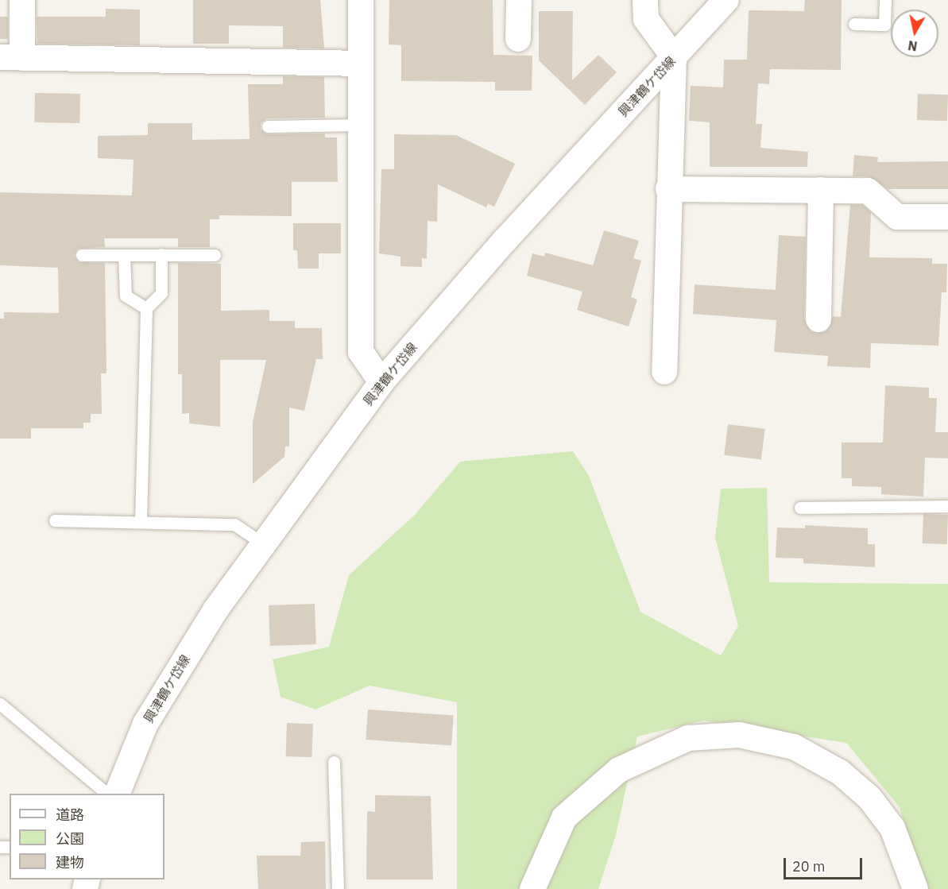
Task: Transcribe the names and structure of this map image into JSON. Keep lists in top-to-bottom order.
{
  "streets": {
    "street": ["興津鶴ケ岱線"]
  },
  "legend": ["道路", "公園", "建物"],
  "scale_bar": "20 m",
  "north": "bottom"
}
